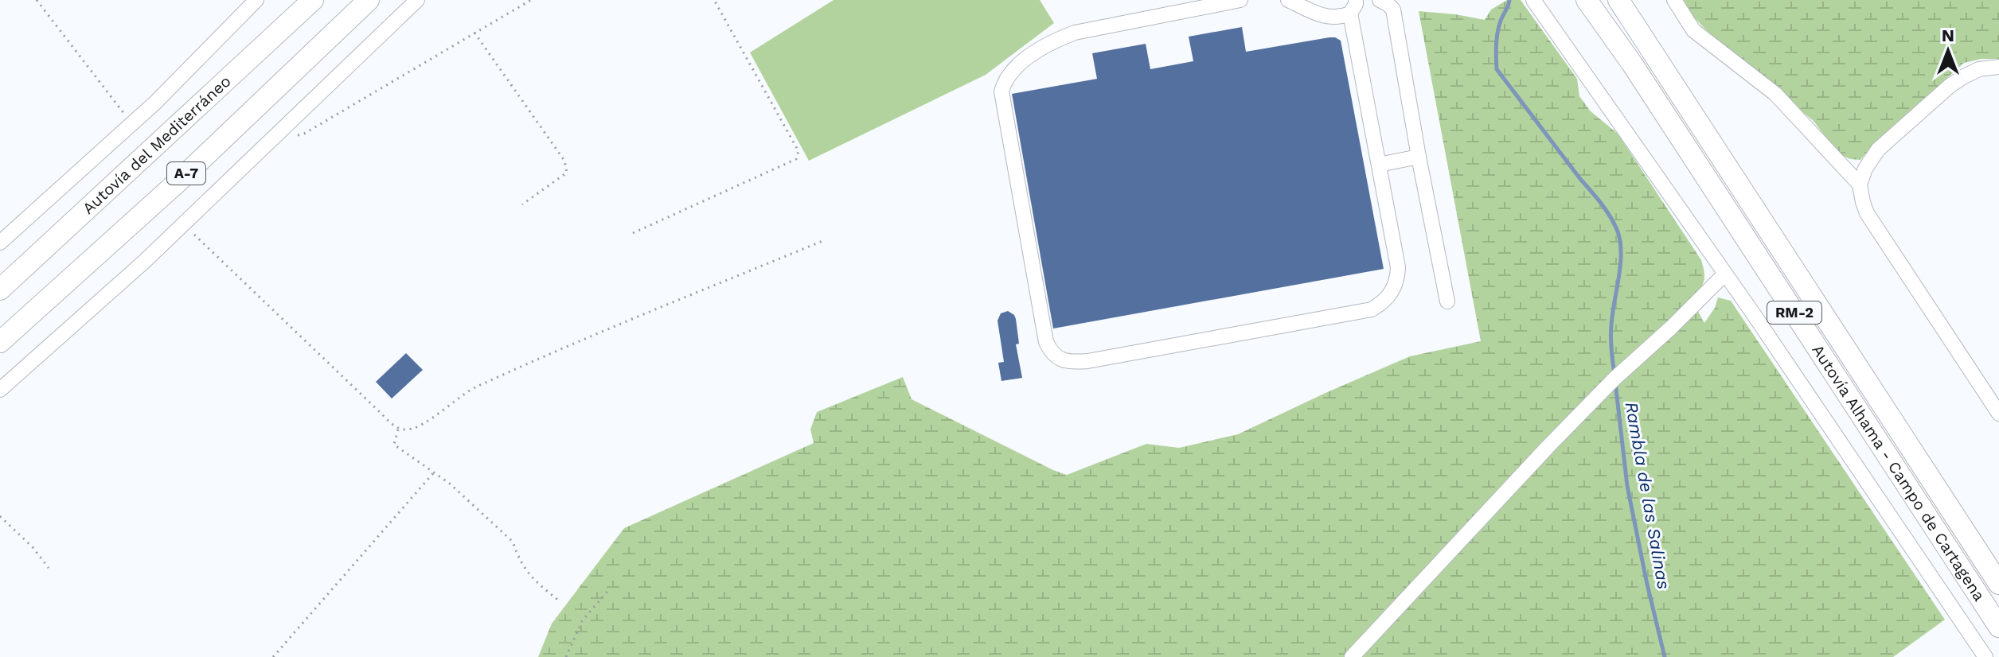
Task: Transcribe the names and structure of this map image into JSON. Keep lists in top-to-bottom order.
{
  "streets": {
    "highway": [
      "Autovía del Mediterráneo",
      "A-7",
      "RM-2",
      "Autovía Alhama - Campo de Cartagena"
    ]
  },
  "water": ["Rambla de las Salinas"],
  "north": "top"
}
